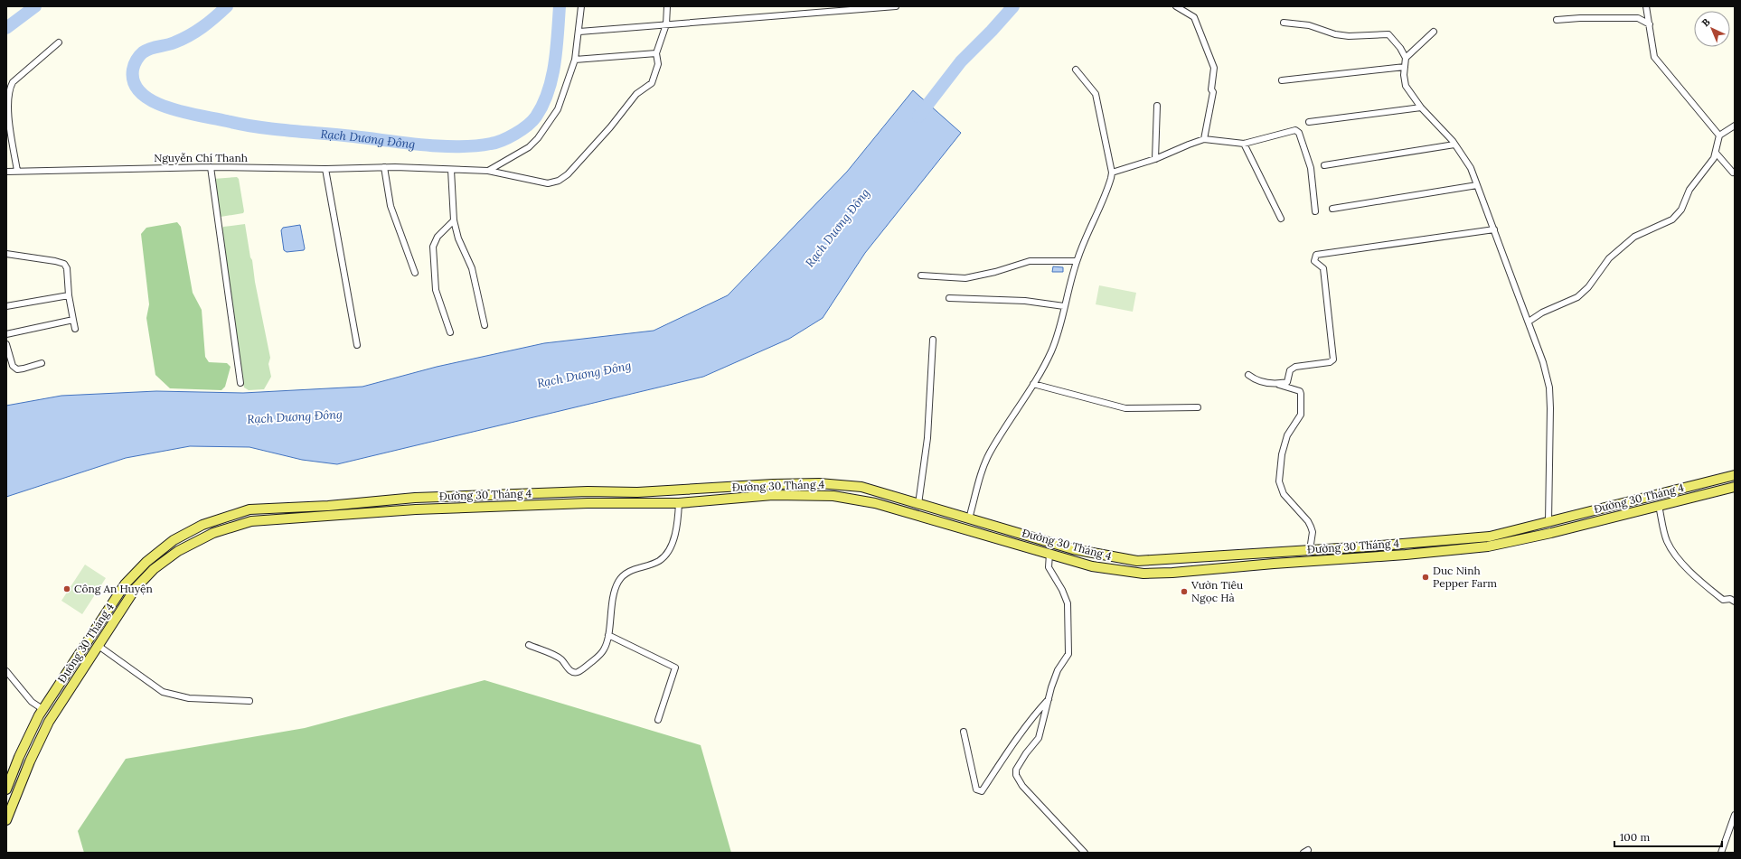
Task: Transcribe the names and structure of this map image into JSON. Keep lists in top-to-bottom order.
{
  "streets": {
    "main road": ["Đường 30 Tháng 4"],
    "street": ["Nguyễn Chí Thanh"]
  },
  "water": ["Rạch Dương Đông"],
  "places": ["Duc Ninh Pepper Farm", "Công An Huyện", "Vườn Tiêu Ngọc Hà"],
  "scale_bar": "100 m",
  "north": "top left"
}
